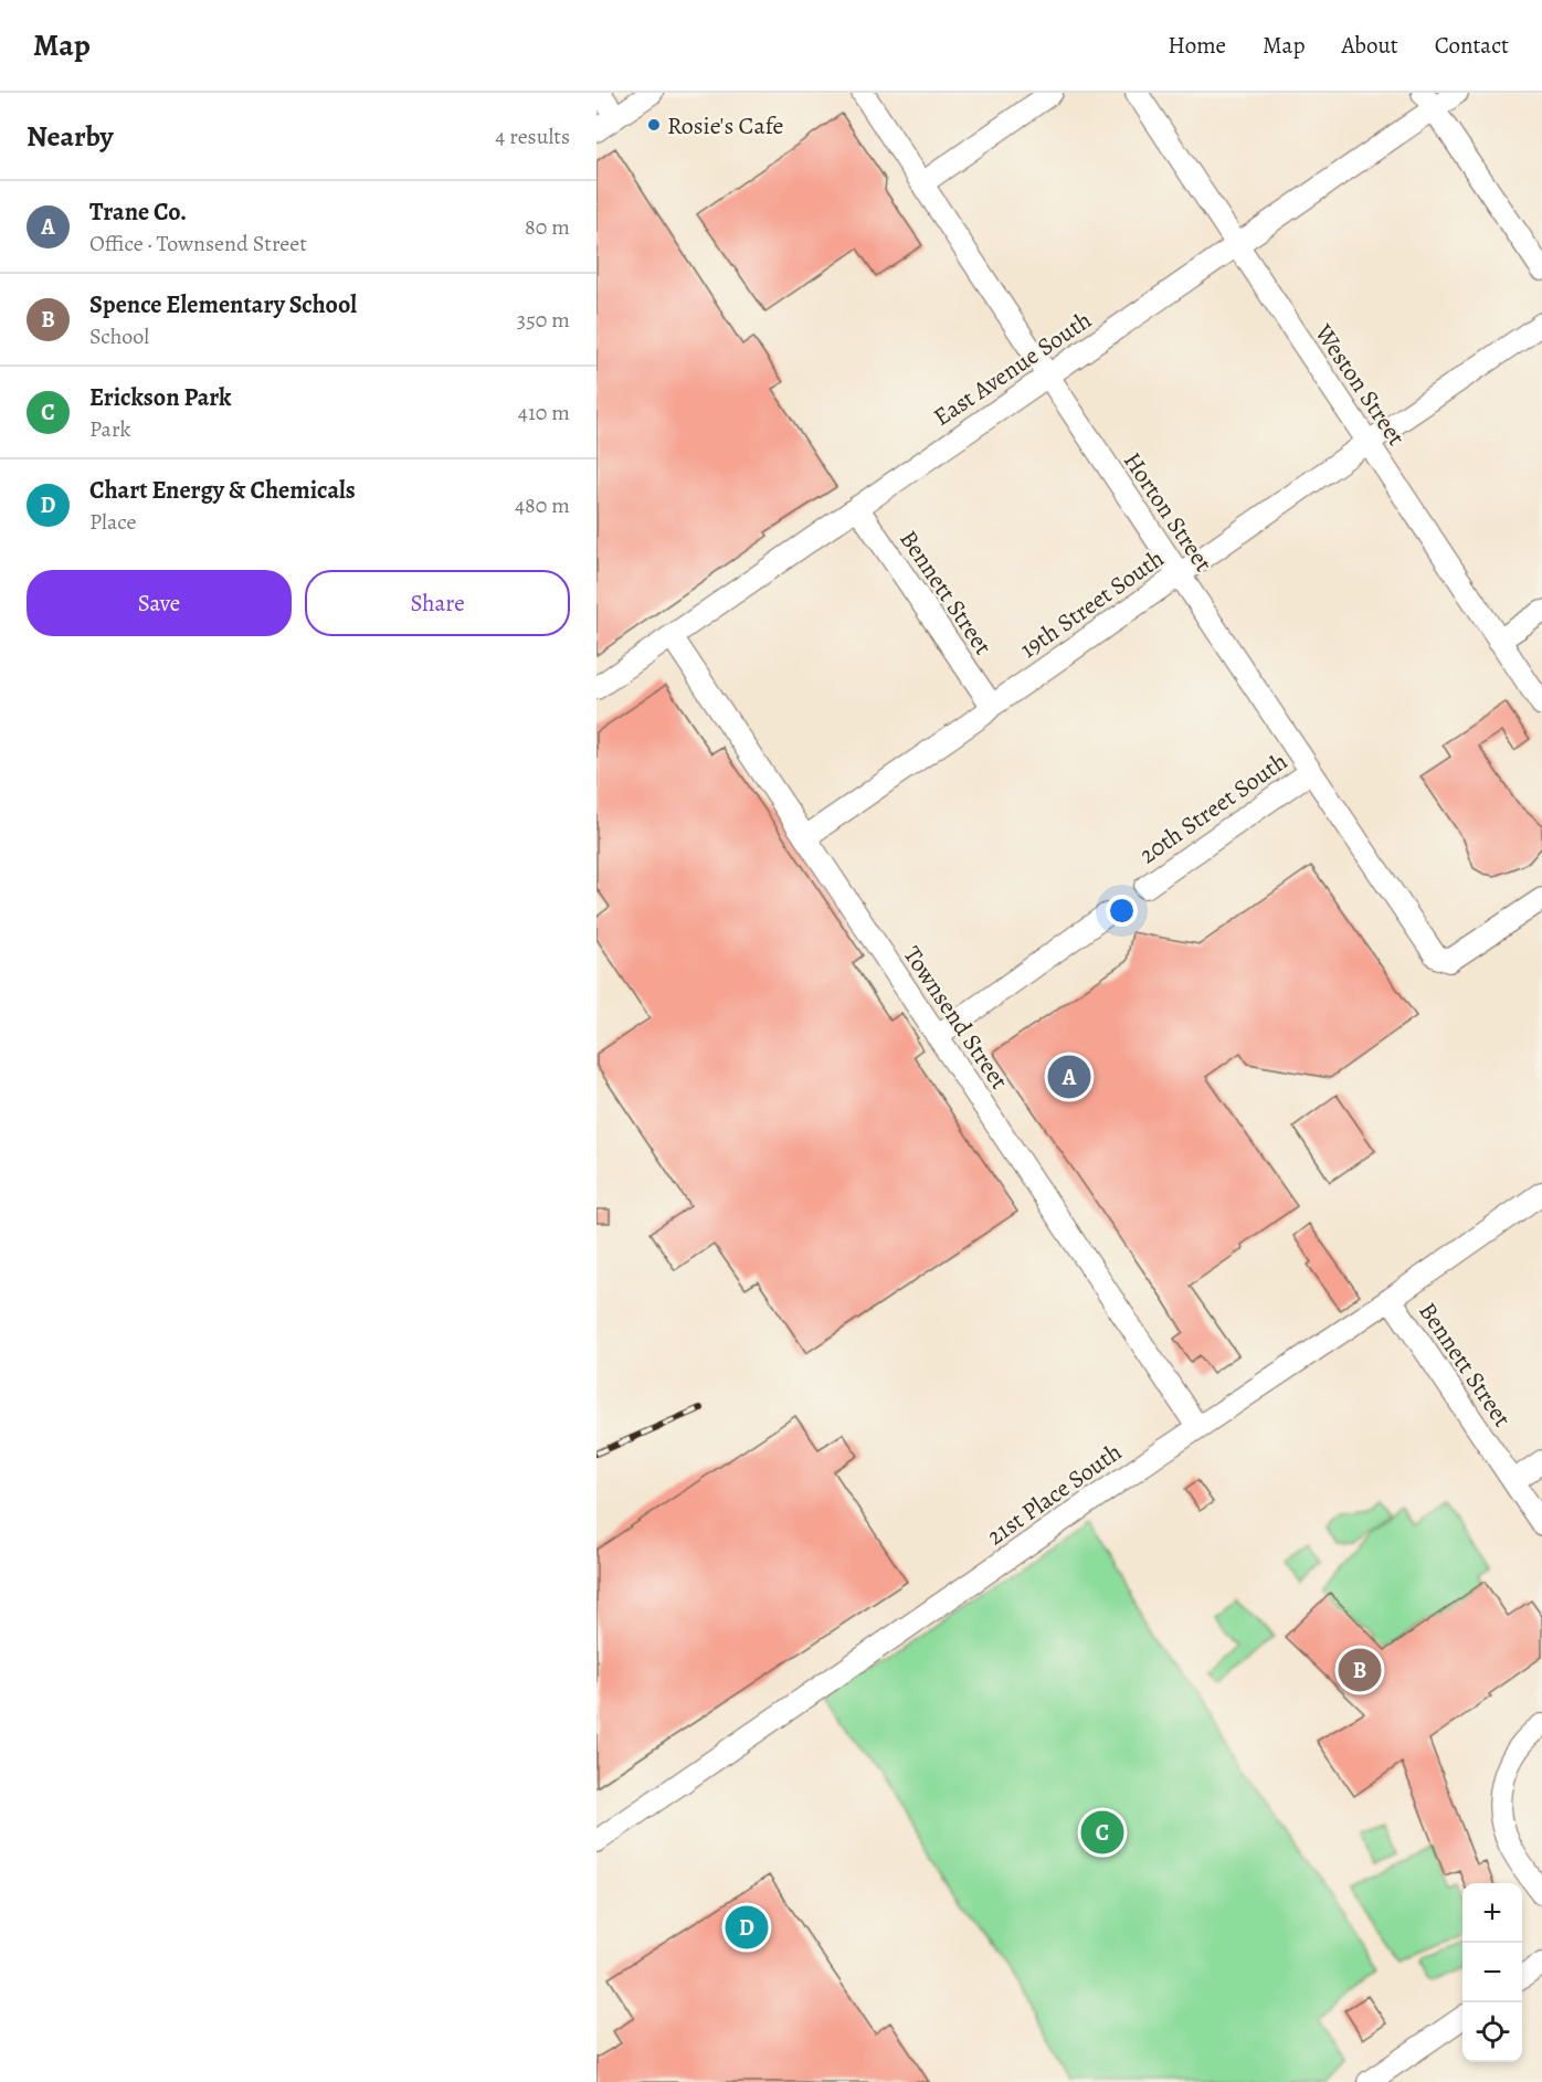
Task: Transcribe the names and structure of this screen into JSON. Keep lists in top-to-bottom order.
{
  "streets": {
    "street": [
      "East Avenue South",
      "Weston Street",
      "Horton Street",
      "Bennett Street",
      "19th Street South",
      "20th Street South",
      "Townsend Street",
      "21st Place South"
    ]
  },
  "crossings": [
    ["East Avenue South", "Weston Street"],
    ["East Avenue South", "Horton Street"],
    ["East Avenue South", "Bennett Street"],
    ["East Avenue South", "Townsend Street"],
    ["Weston Street", "19th Street South"],
    ["Horton Street", "19th Street South"],
    ["Horton Street", "20th Street South"],
    ["Bennett Street", "19th Street South"],
    ["Bennett Street", "21st Place South"],
    ["19th Street South", "Townsend Street"],
    ["Townsend Street", "21st Place South"]
  ],
  "places": ["Rosie's Cafe"],
  "page": {
    "header": "Map",
    "nav": [
      "Home",
      "Map",
      "About",
      "Contact"
    ],
    "heading": ["Nearby", "4 results"],
    "list": [
      {
        "mark": "A",
        "name": "Trane Co.",
        "note": "Office · Townsend Street",
        "value": "80 m"
      },
      {
        "mark": "B",
        "name": "Spence Elementary School",
        "note": "School",
        "value": "350 m"
      },
      {
        "mark": "C",
        "name": "Erickson Park",
        "note": "Park",
        "value": "410 m"
      },
      {
        "mark": "D",
        "name": "Chart Energy & Chemicals",
        "note": "Place",
        "value": "480 m"
      }
    ],
    "buttons": ["Save", "Share"],
    "pins": [
      "A",
      "B",
      "C",
      "D"
    ],
    "map_buttons": ["+", "−"]
  }
}
